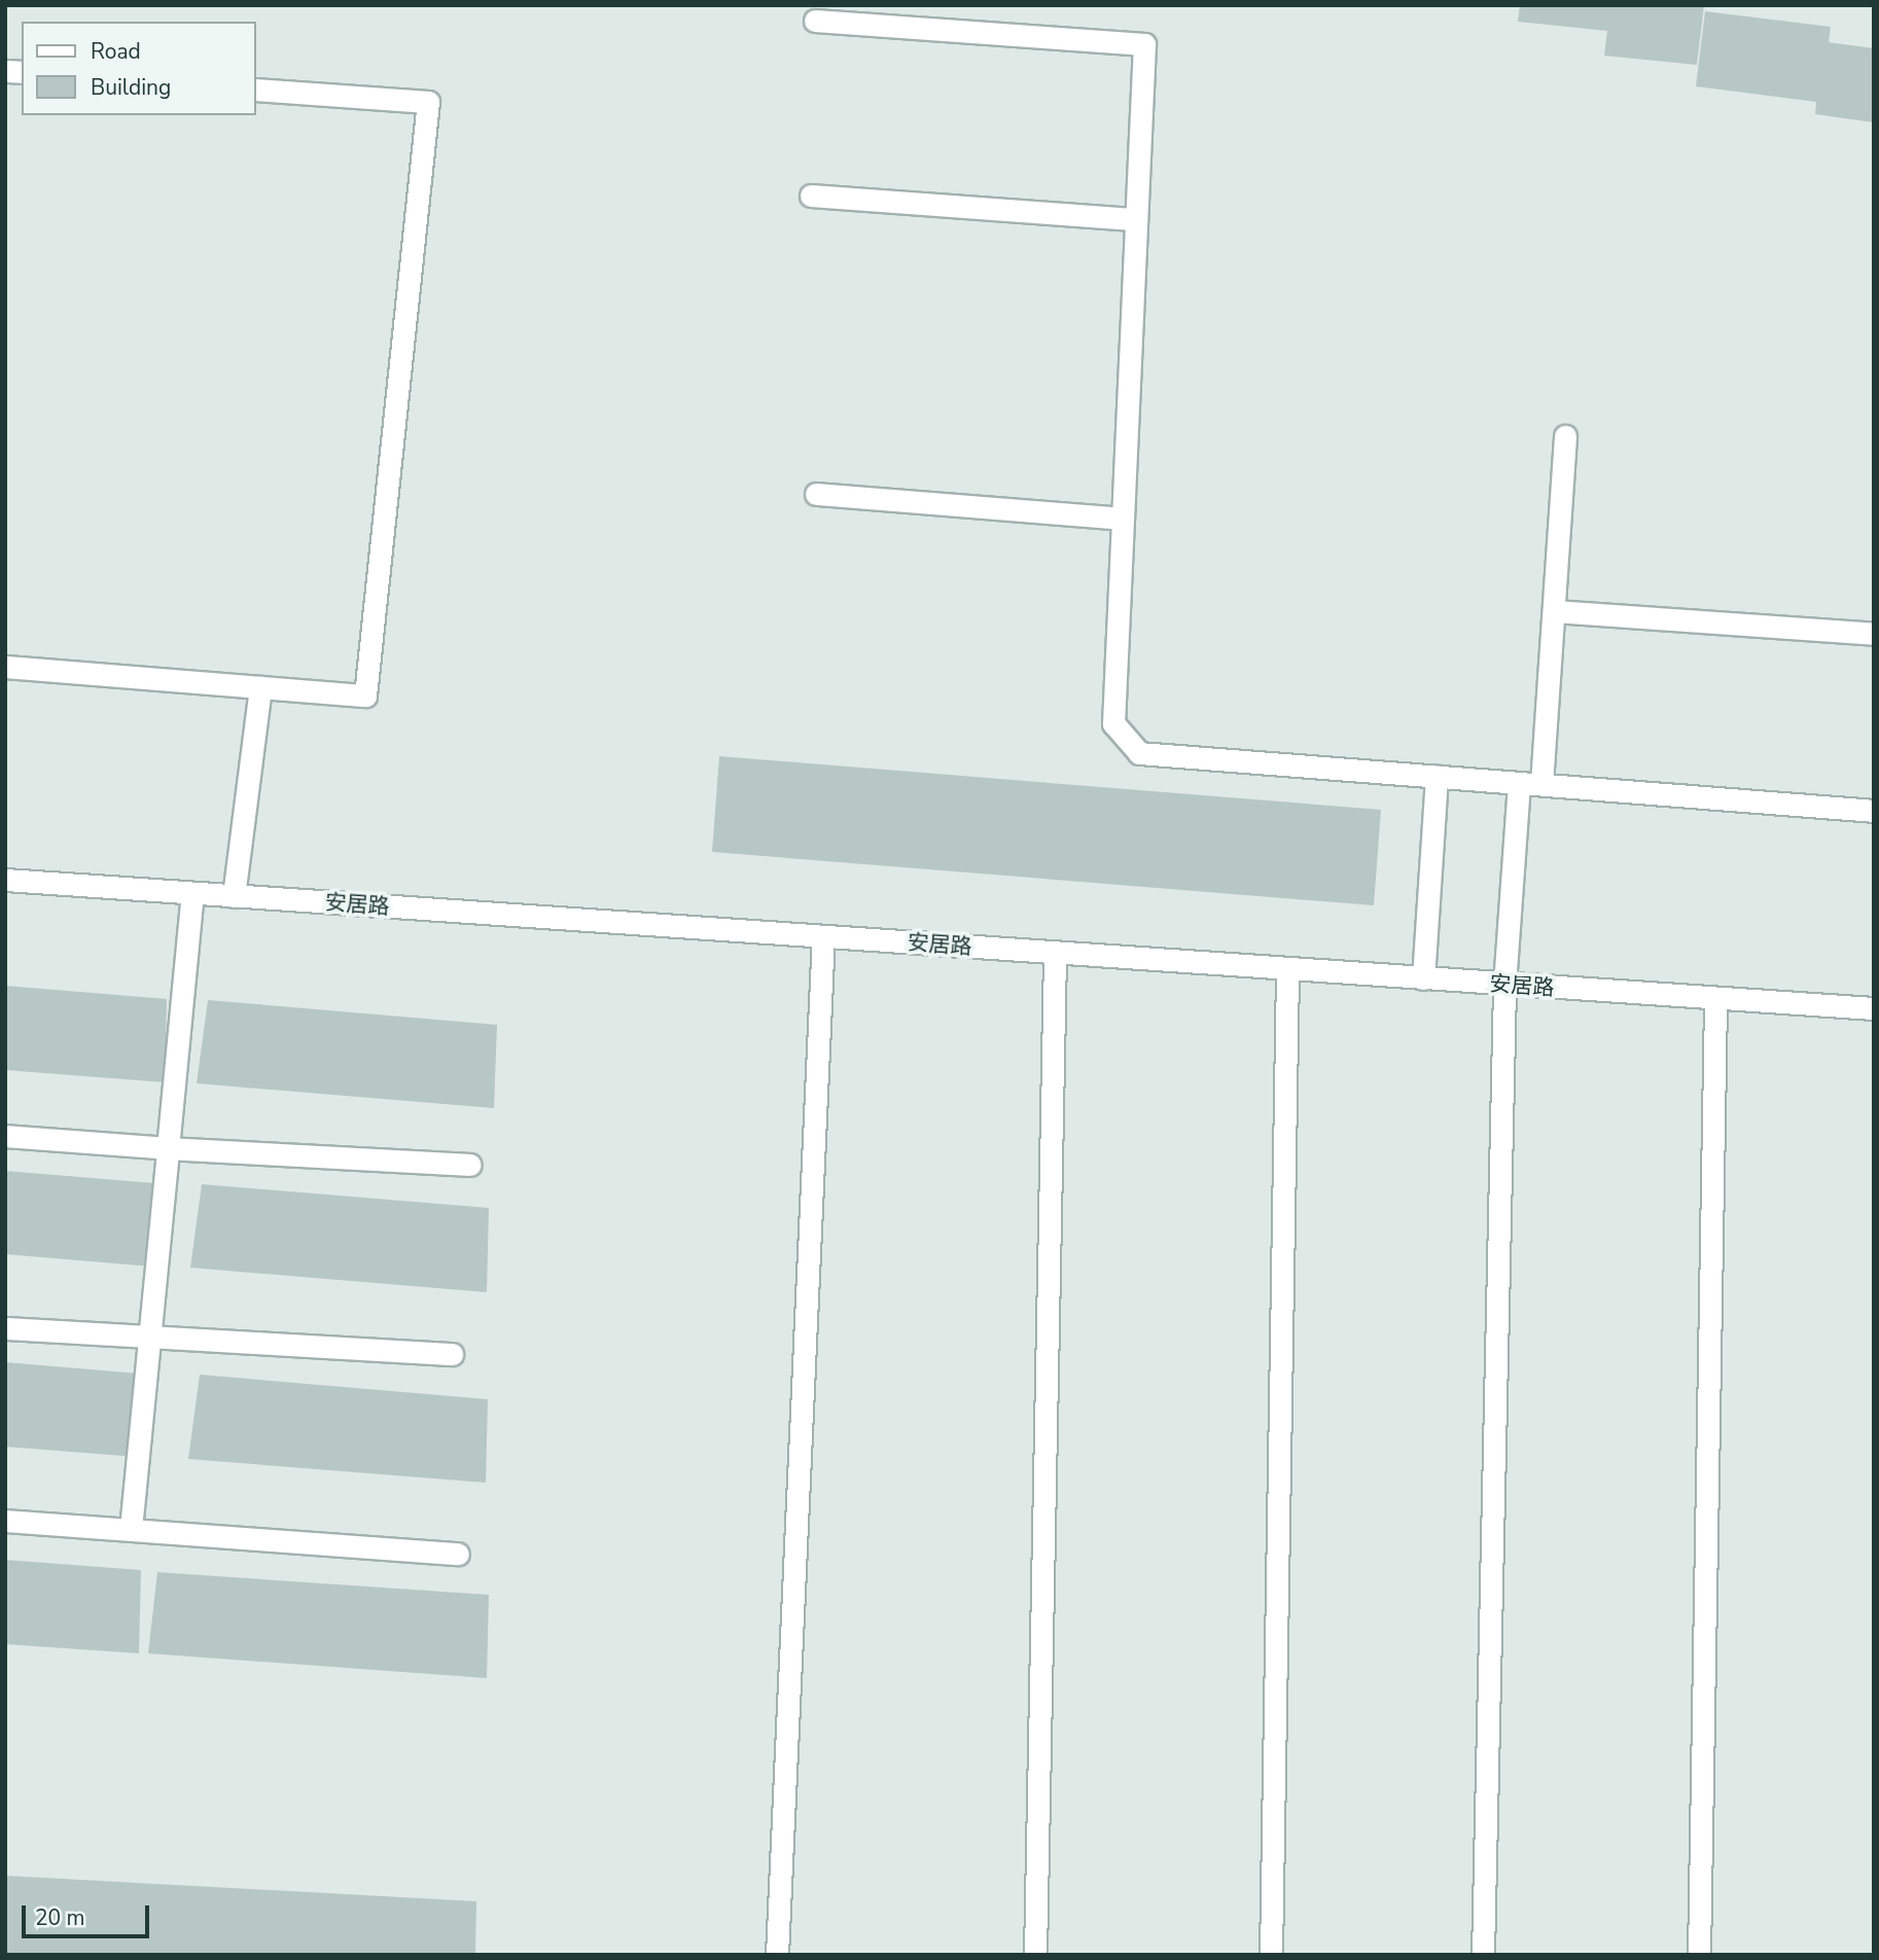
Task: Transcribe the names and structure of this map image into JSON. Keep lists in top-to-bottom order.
{
  "streets": {
    "street": ["安居路"]
  },
  "legend": ["Road", "Building"],
  "scale_bar": "20 m"
}
